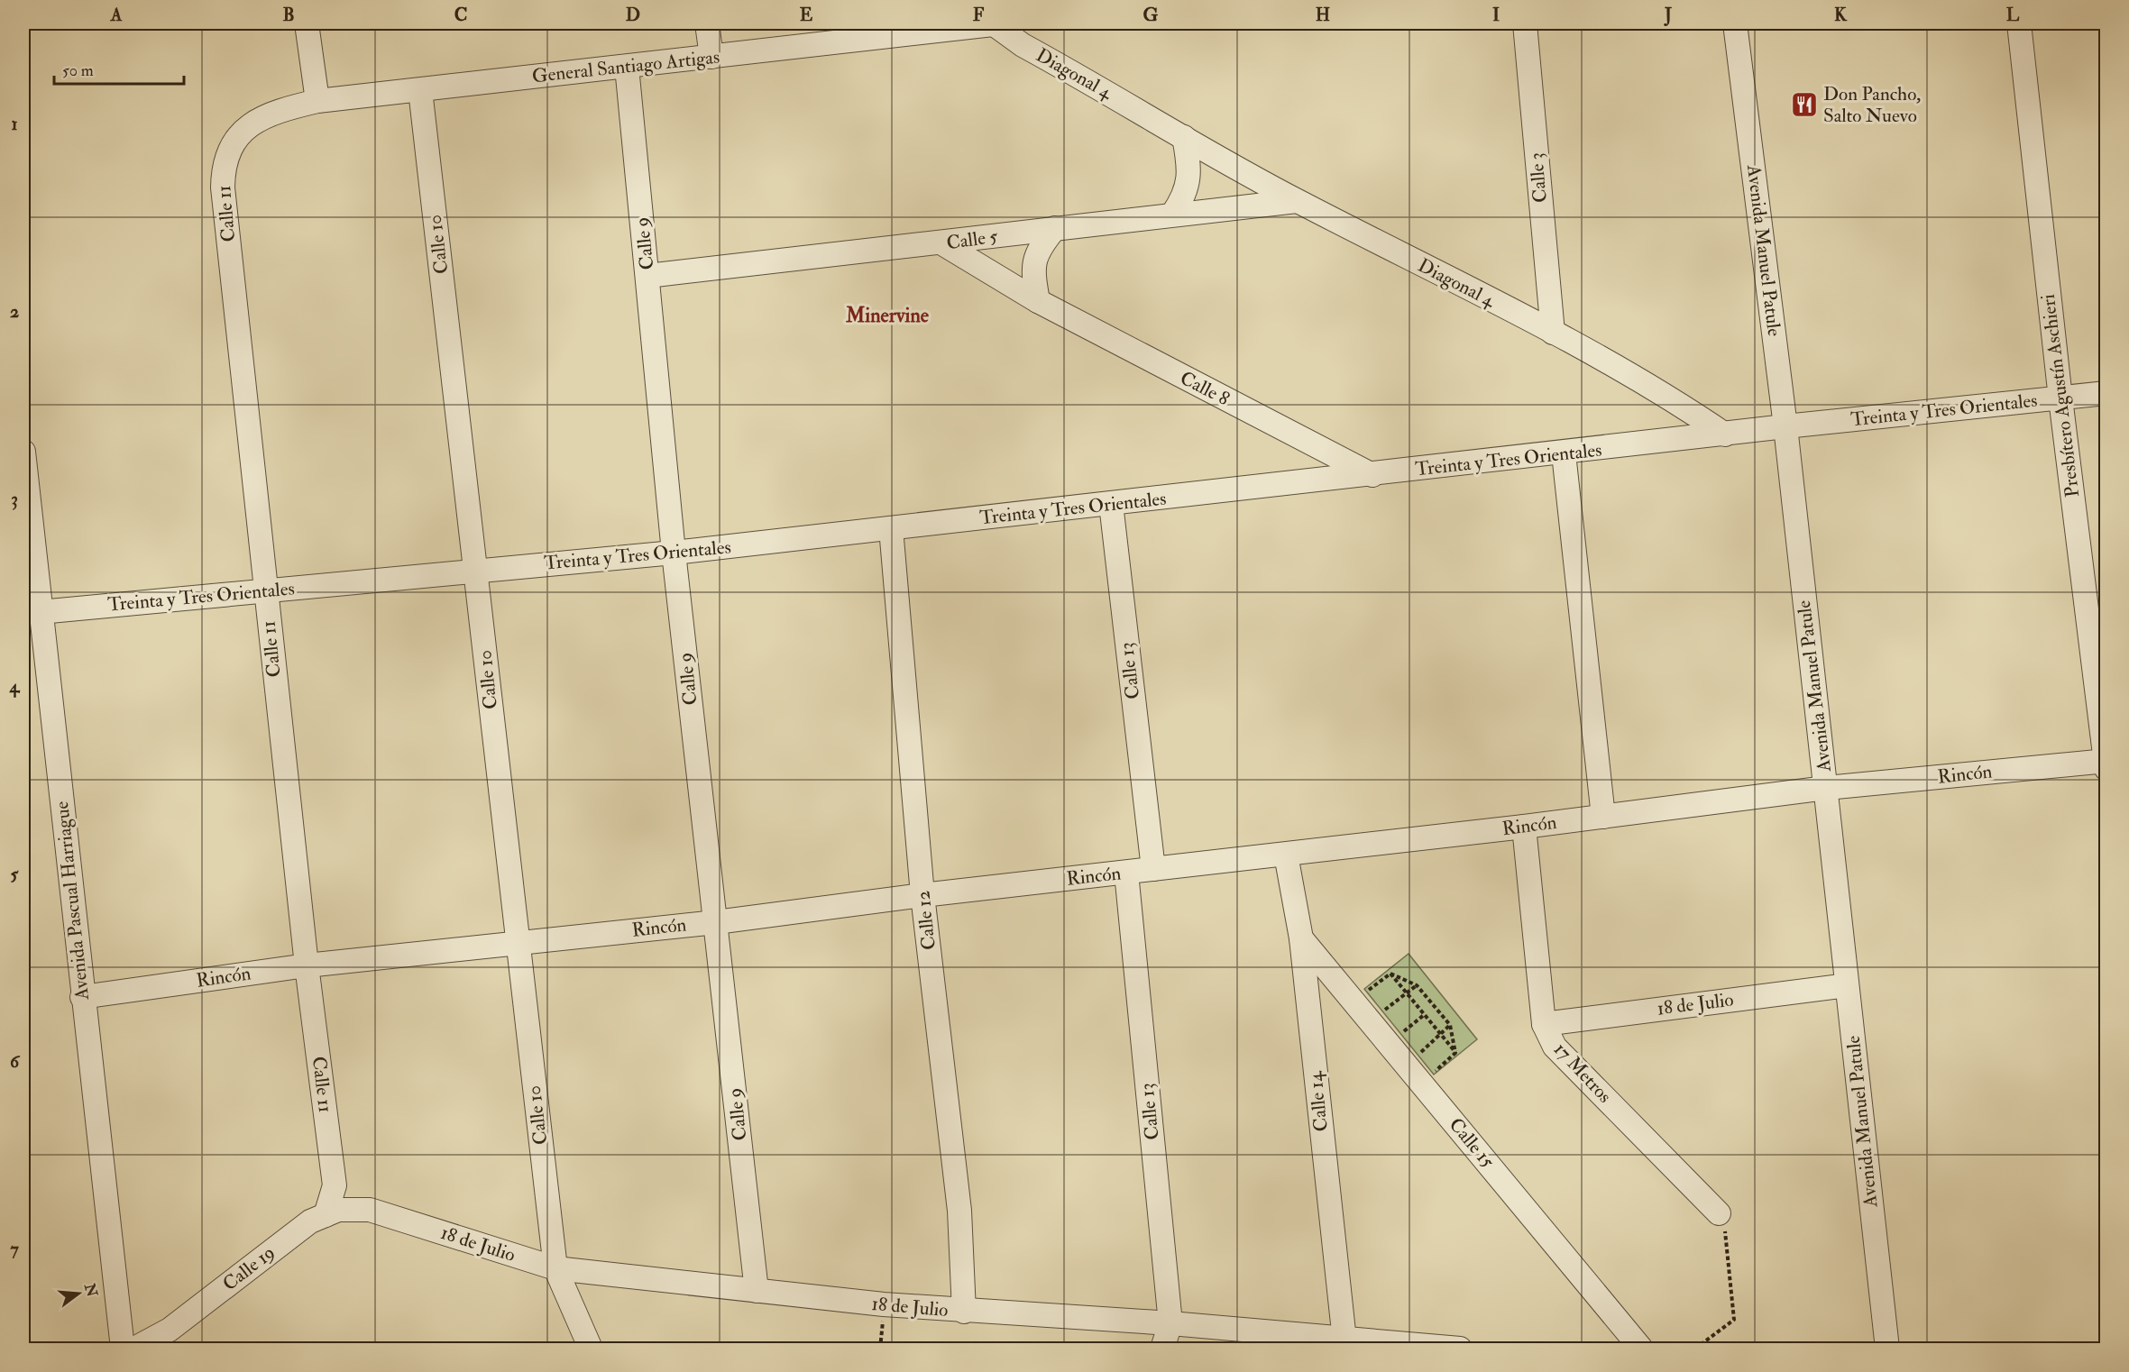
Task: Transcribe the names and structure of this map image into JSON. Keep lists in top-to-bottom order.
{
  "streets": {
    "street": [
      "General Santiago Artigas",
      "Diagonal 4",
      "Calle 3",
      "Calle 11",
      "Calle 5",
      "Calle 9",
      "Calle 10",
      "Avenida Manuel Patule",
      "Calle 8",
      "Presbítero Agustín Aschieri",
      "Treinta y Tres Orientales",
      "Calle 13",
      "Rincón",
      "Avenida Pascual Harriague",
      "Calle 12",
      "18 de Julio",
      "17 Metros",
      "Calle 14",
      "Calle 15",
      "Calle 19"
    ]
  },
  "crossings": [
    ["General Santiago Artigas", "Diagonal 4"],
    ["General Santiago Artigas", "Calle 11"],
    ["General Santiago Artigas", "Calle 9"],
    ["General Santiago Artigas", "Calle 10"],
    ["Diagonal 4", "Calle 3"],
    ["Diagonal 4", "Calle 5"],
    ["Diagonal 4", "Treinta y Tres Orientales"],
    ["Calle 11", "Treinta y Tres Orientales"],
    ["Calle 11", "Rincón"],
    ["Calle 11", "18 de Julio"],
    ["Calle 11", "Calle 19"],
    ["Calle 5", "Calle 9"],
    ["Calle 5", "Calle 8"],
    ["Calle 9", "Treinta y Tres Orientales"],
    ["Calle 9", "Rincón"],
    ["Calle 9", "18 de Julio"],
    ["Calle 10", "Treinta y Tres Orientales"],
    ["Calle 10", "Rincón"],
    ["Calle 10", "18 de Julio"],
    ["Avenida Manuel Patule", "Treinta y Tres Orientales"],
    ["Avenida Manuel Patule", "Rincón"],
    ["Avenida Manuel Patule", "18 de Julio"],
    ["Calle 8", "Treinta y Tres Orientales"],
    ["Presbítero Agustín Aschieri", "Treinta y Tres Orientales"],
    ["Presbítero Agustín Aschieri", "Rincón"],
    ["Treinta y Tres Orientales", "Calle 13"],
    ["Treinta y Tres Orientales", "Avenida Pascual Harriague"],
    ["Treinta y Tres Orientales", "Calle 12"],
    ["Calle 13", "Rincón"],
    ["Calle 13", "18 de Julio"],
    ["Rincón", "Avenida Pascual Harriague"],
    ["Rincón", "Calle 12"],
    ["Rincón", "17 Metros"],
    ["Rincón", "Calle 14"],
    ["Calle 12", "18 de Julio"],
    ["18 de Julio", "17 Metros"],
    ["18 de Julio", "Calle 14"],
    ["18 de Julio", "Calle 19"],
    ["Calle 14", "Calle 15"]
  ],
  "districts": ["Minervine"],
  "places": {
    "restaurant": ["Don Pancho, Salto Nuevo"]
  },
  "scale_bar": "50 m",
  "north": "right",
  "grid": {
    "columns": [
      "A",
      "B",
      "C",
      "D",
      "E",
      "F",
      "G",
      "H",
      "I",
      "J",
      "K",
      "L"
    ],
    "rows": [
      "1",
      "2",
      "3",
      "4",
      "5",
      "6",
      "7"
    ]
  }
}
